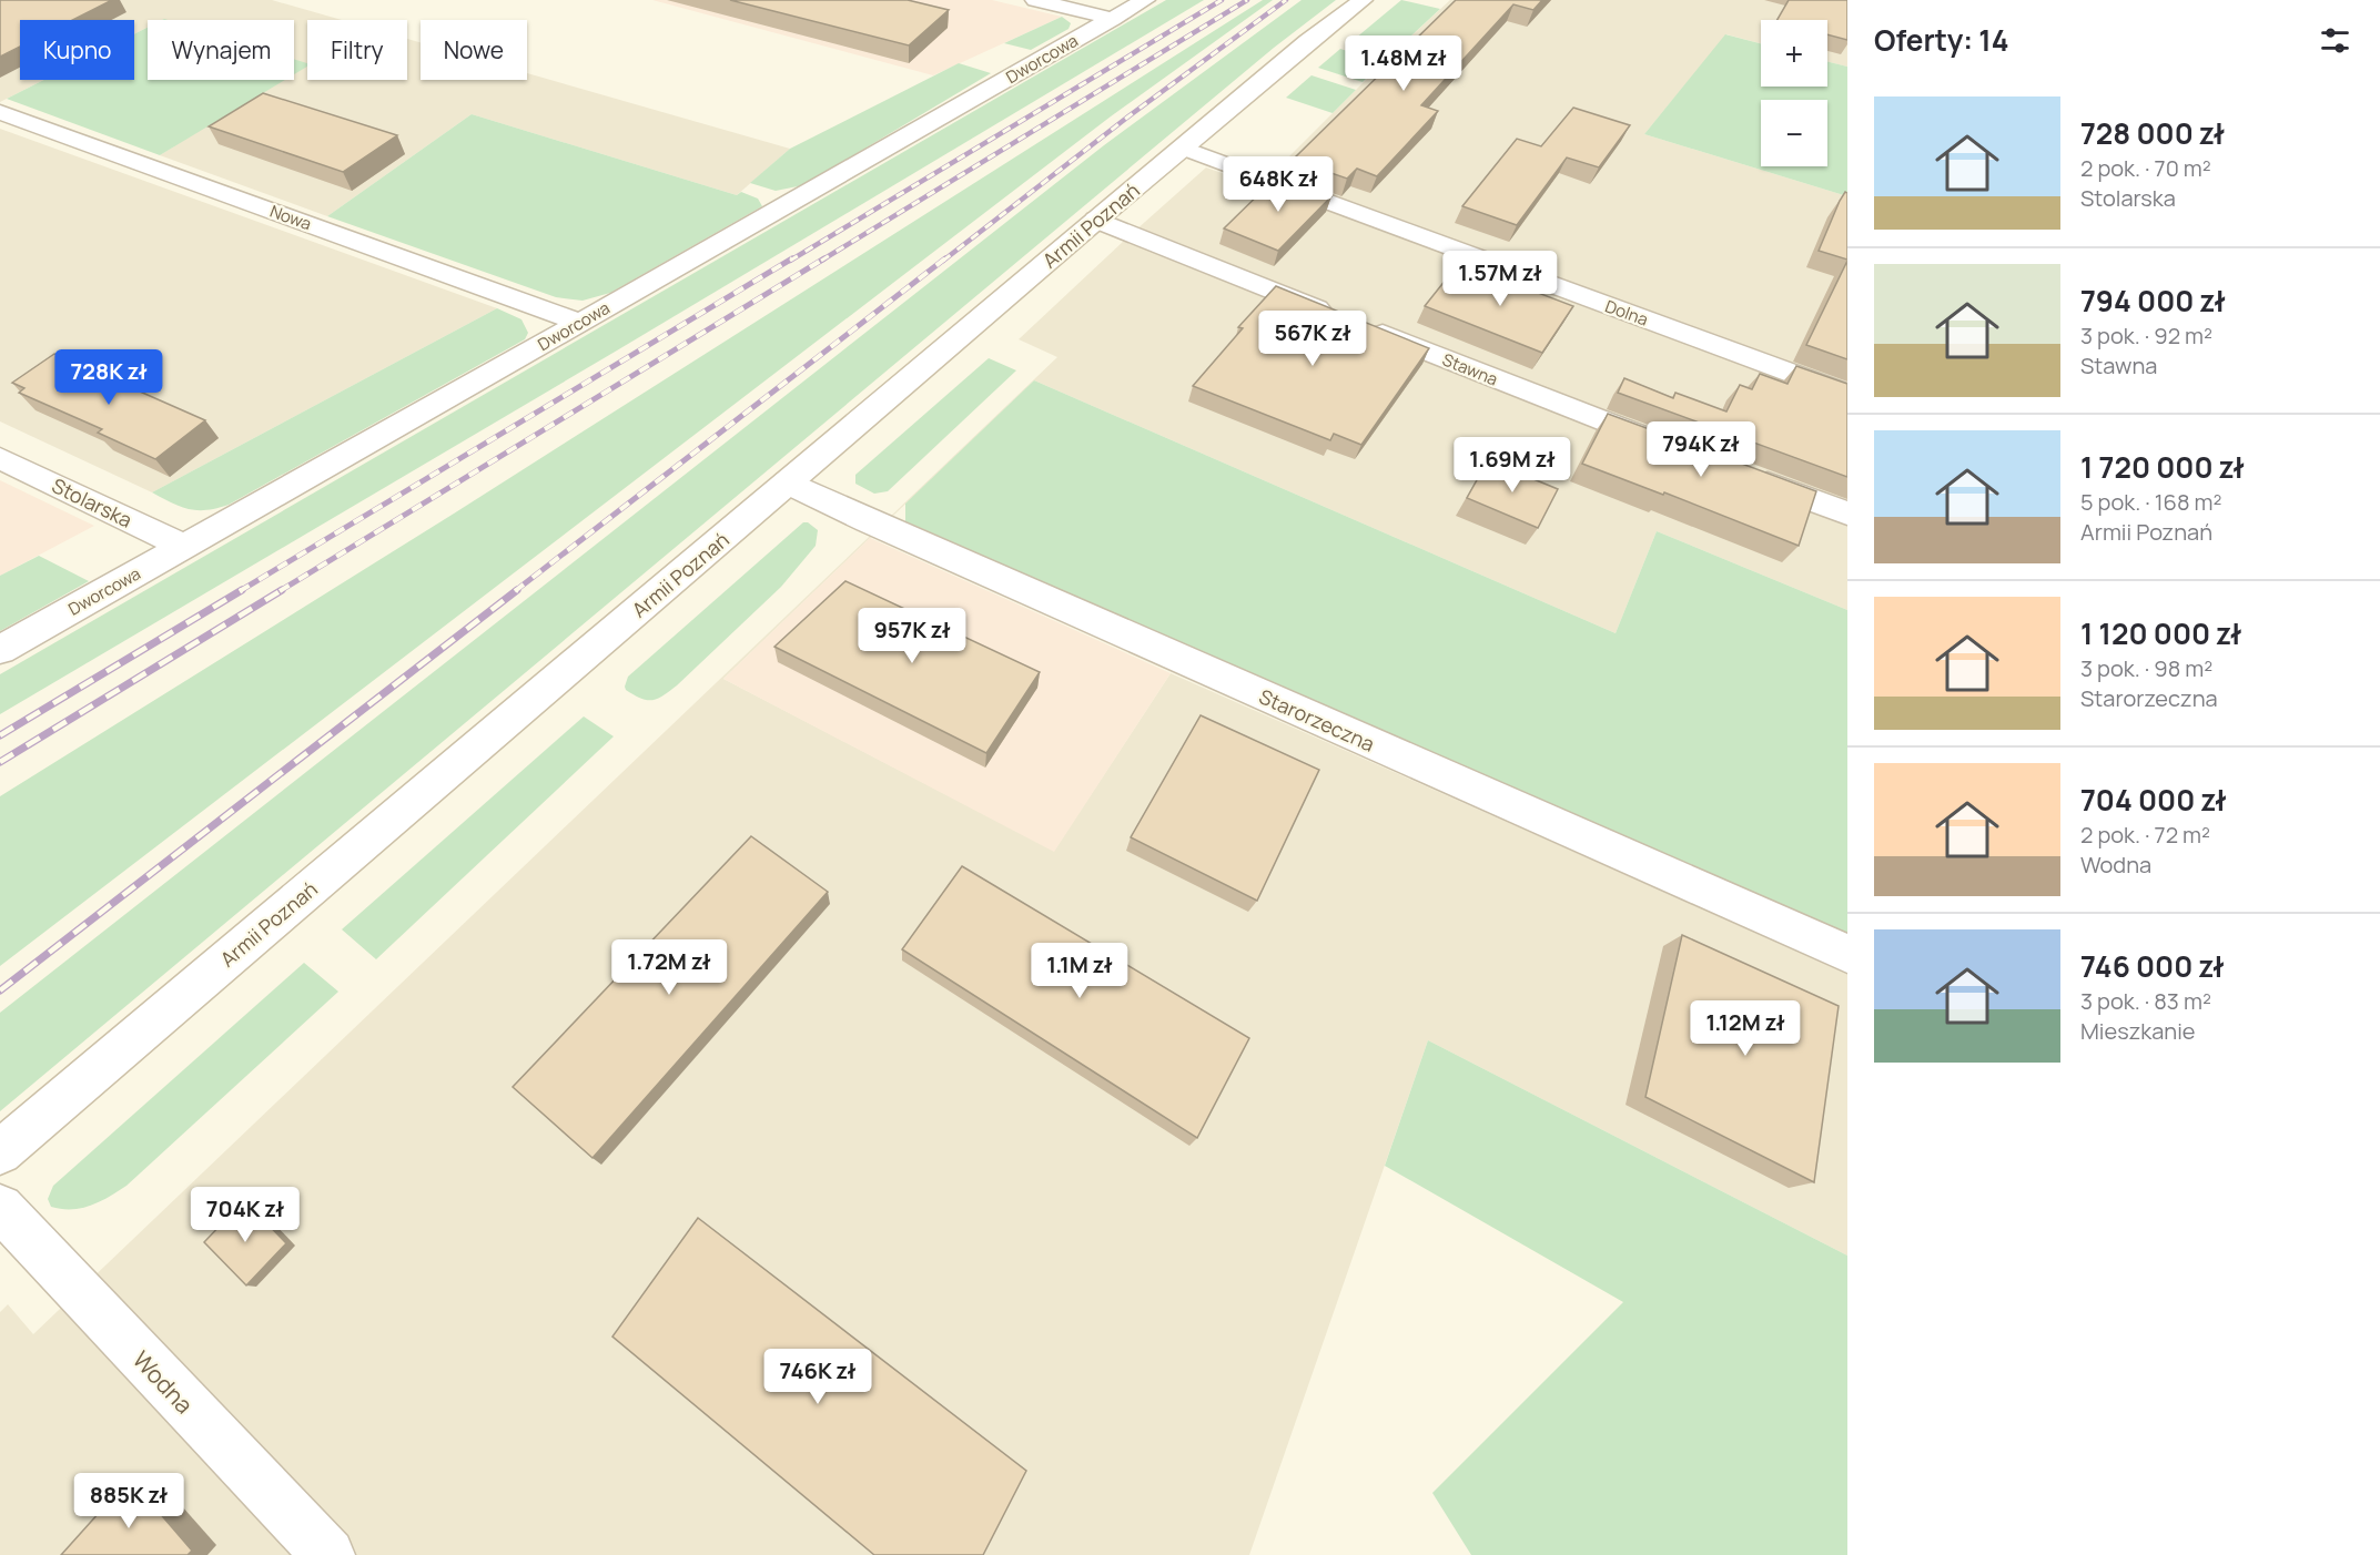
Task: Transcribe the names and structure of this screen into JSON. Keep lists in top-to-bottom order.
{
  "streets": {
    "street": [
      "Dworcowa",
      "Nowa",
      "Armii Poznań",
      "Dolna",
      "Stawna",
      "Stolarska",
      "Starorzeczna",
      "Wodna"
    ]
  },
  "crossings": [
    ["Dworcowa", "Nowa"],
    ["Dworcowa", "Stolarska"],
    ["Armii Poznań", "Dolna"],
    ["Armii Poznań", "Stawna"],
    ["Armii Poznań", "Starorzeczna"]
  ],
  "page": {
    "heading": "Oferty: 14",
    "map_buttons": ["+", "−"],
    "chip": [
      "Kupno",
      "Wynajem",
      "Filtry",
      "Nowe"
    ],
    "price": [
      "1.48M zł",
      "648K zł",
      "1.57M zł",
      "567K zł",
      "728K zł",
      "794K zł",
      "1.69M zł",
      "957K zł",
      "1.72M zł",
      "1.1M zł",
      "1.12M zł",
      "704K zł",
      "746K zł",
      "885K zł"
    ],
    "list": [
      {
        "name": "728 000 zł",
        "note": "2 pok. · 70 m² · Stolarska"
      },
      {
        "name": "794 000 zł",
        "note": "3 pok. · 92 m² · Stawna"
      },
      {
        "name": "1 720 000 zł",
        "note": "5 pok. · 168 m² · Armii Poznań"
      },
      {
        "name": "1 120 000 zł",
        "note": "3 pok. · 98 m² · Starorzeczna"
      },
      {
        "name": "704 000 zł",
        "note": "2 pok. · 72 m² · Wodna"
      },
      {
        "name": "746 000 zł",
        "note": "3 pok. · 83 m² · Mieszkanie"
      }
    ]
  }
}
